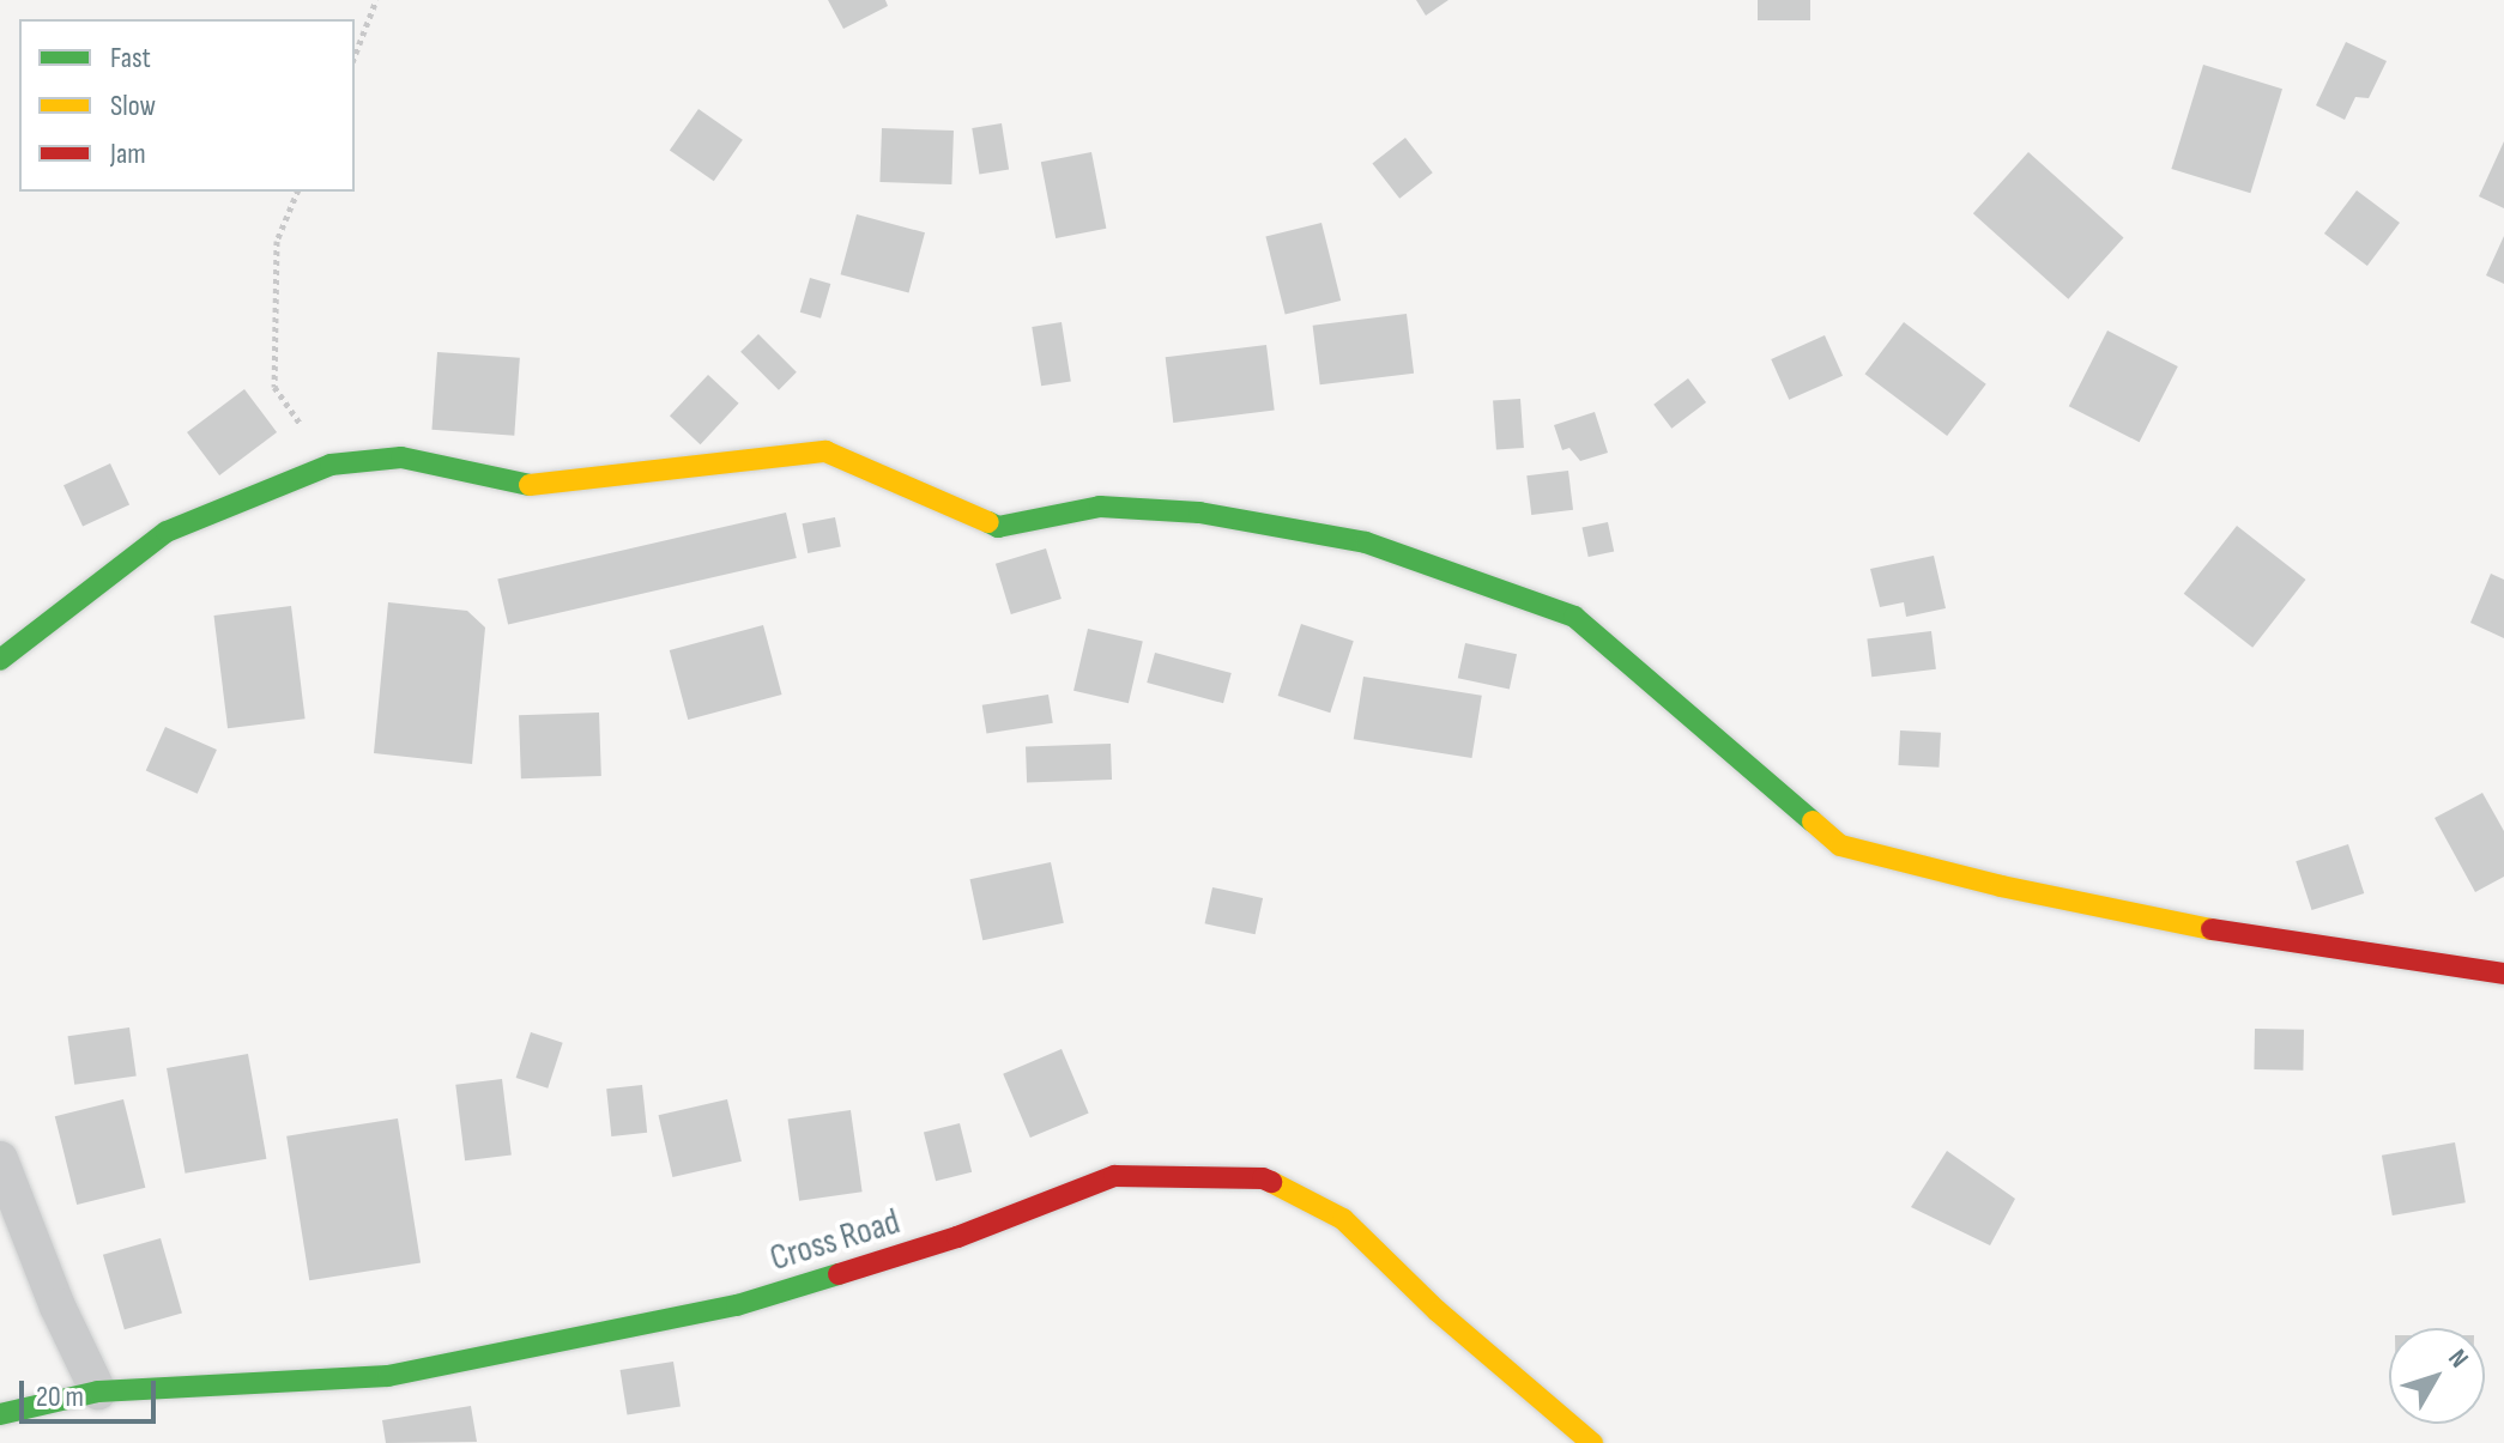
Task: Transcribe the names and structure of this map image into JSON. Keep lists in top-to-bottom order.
{
  "streets": {
    "street": ["Cross Road"]
  },
  "legend": ["Fast", "Slow", "Jam"],
  "scale_bar": "20 m",
  "north": "top right"
}
